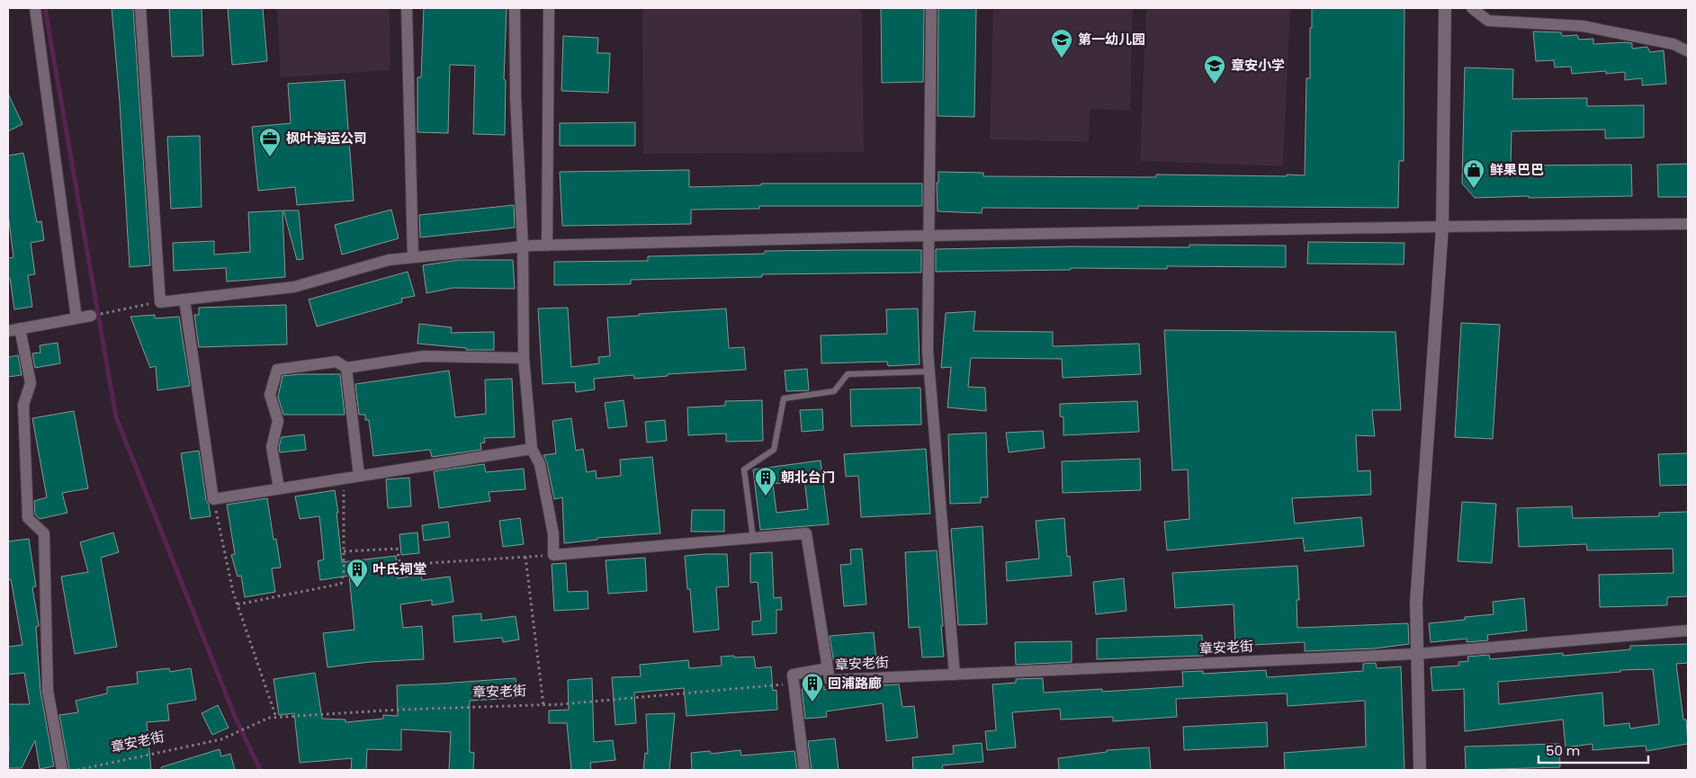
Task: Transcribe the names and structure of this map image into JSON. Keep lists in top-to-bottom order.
{
  "streets": {
    "street": ["章安老街"]
  },
  "places": {
    "school or university": ["第一幼儿园", "章安小学"],
    "office": ["枫叶海运公司"],
    "shop": ["鲜果巴巴"],
    "building": ["朝北台门", "叶氏祠堂", "回浦路廊"]
  },
  "scale_bar": "50 m"
}
